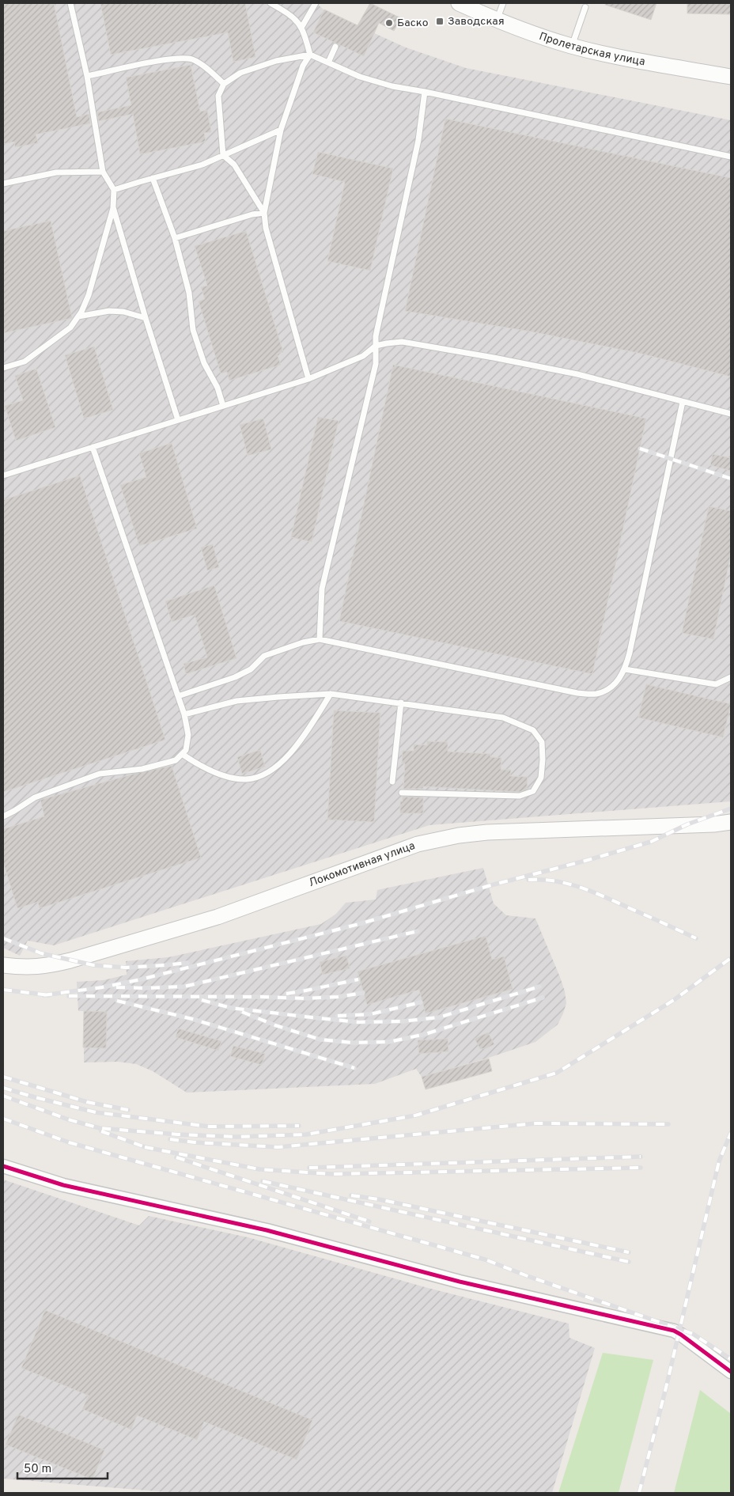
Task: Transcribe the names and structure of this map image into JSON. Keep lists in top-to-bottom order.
{
  "streets": {
    "main road": ["Пролетарская улица", "Локомотивная улица"]
  },
  "places": {
    "transit": ["Заводская"],
    "other": ["Баско"]
  },
  "scale_bar": "50 m"
}
